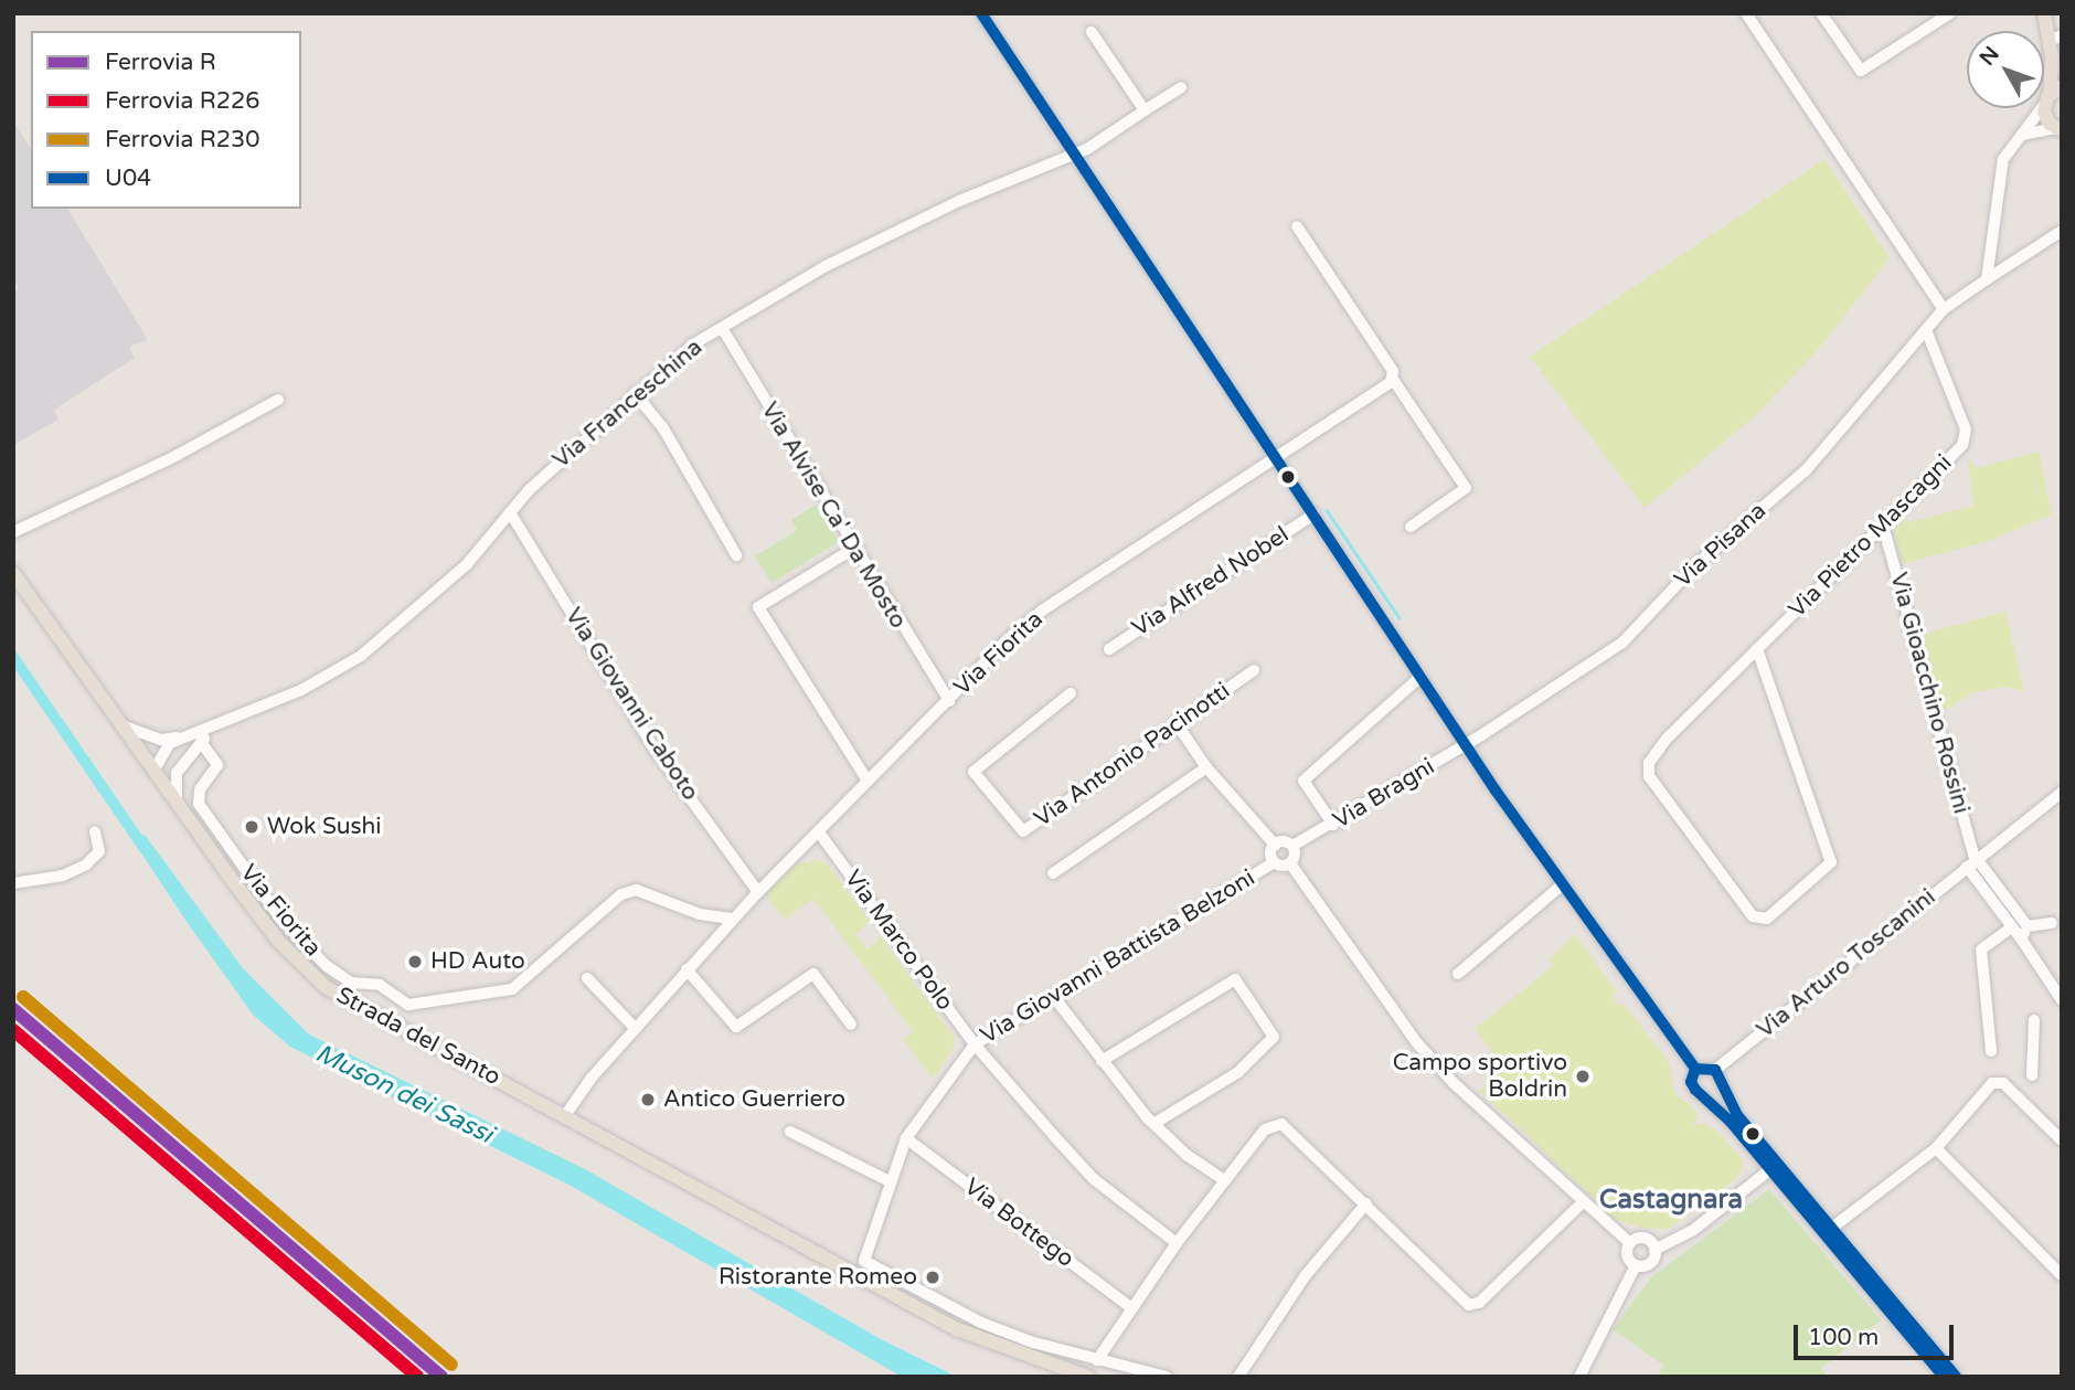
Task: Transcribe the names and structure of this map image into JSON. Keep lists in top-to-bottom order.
{
  "streets": {
    "main road": ["Strada del Santo"],
    "street": [
      "Via Franceschina",
      "Via Alvise Ca' Da Mosto",
      "Via Pietro Mascagni",
      "Via Pisana",
      "Via Alfred Nobel",
      "Via Fiorita",
      "Via Gioacchino Rossini",
      "Via Giovanni Caboto",
      "Via Antonio Pacinotti",
      "Via Bragni",
      "Via Marco Polo",
      "Via Giovanni Battista Belzoni",
      "Via Arturo Toscanini",
      "Via Bottego"
    ]
  },
  "crossings": [
    ["Via Franceschina", "Via Alvise Ca' Da Mosto"],
    ["Via Franceschina", "Via Fiorita"],
    ["Via Franceschina", "Via Giovanni Caboto"],
    ["Via Franceschina", "Strada del Santo"],
    ["Via Alvise Ca' Da Mosto", "Via Fiorita"],
    ["Via Pietro Mascagni", "Via Pisana"],
    ["Via Pietro Mascagni", "Via Gioacchino Rossini"],
    ["Via Pisana", "Via Bragni"],
    ["Via Fiorita", "Via Giovanni Caboto"],
    ["Via Fiorita", "Via Marco Polo"],
    ["Via Fiorita", "Strada del Santo"],
    ["Via Gioacchino Rossini", "Via Arturo Toscanini"],
    ["Via Marco Polo", "Via Giovanni Battista Belzoni"],
    ["Via Giovanni Battista Belzoni", "Via Bottego"]
  ],
  "districts": ["Castagnara"],
  "water": ["Muson dei Sassi"],
  "places": [
    "Wok Sushi",
    "HD Auto",
    "Campo sportivo Boldrin",
    "Antico Guerriero",
    "Ristorante Romeo"
  ],
  "lines": [
    "transit line U04",
    "rail line R230",
    "rail line R",
    "rail line R226"
  ],
  "legend": [
    "Ferrovia R",
    "Ferrovia R226",
    "Ferrovia R230",
    "U04"
  ],
  "scale_bar": "100 m",
  "north": "top left"
}
